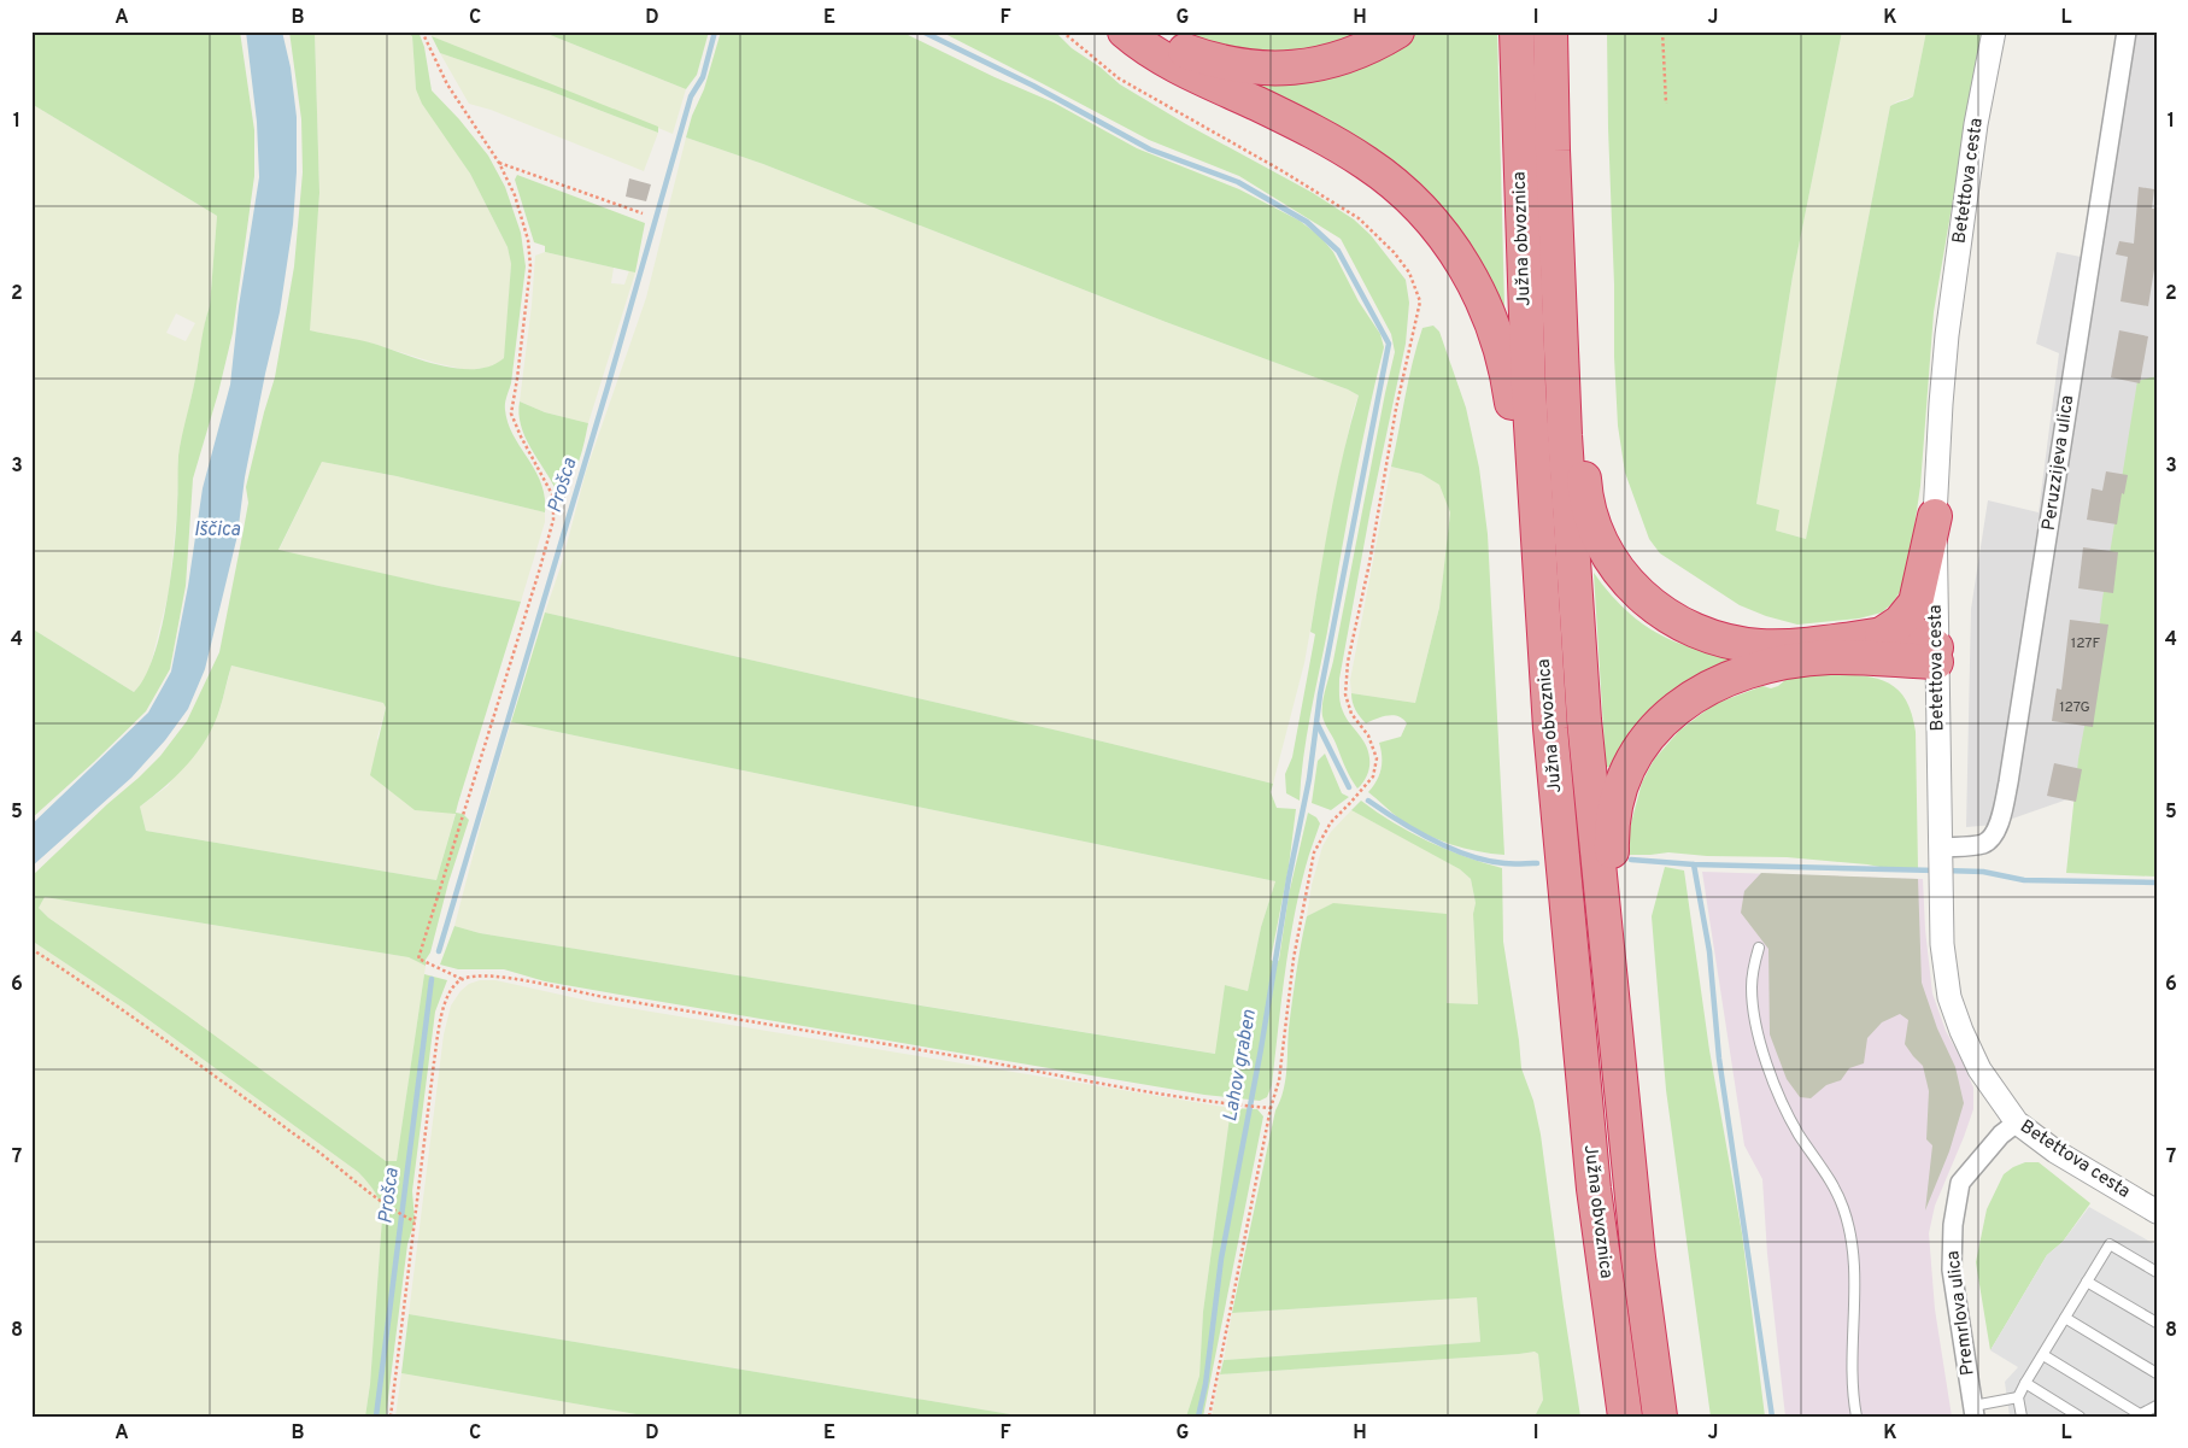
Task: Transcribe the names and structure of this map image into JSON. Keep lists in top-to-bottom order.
{
  "streets": {
    "highway": ["Južna obvoznica"],
    "street": ["Betettova cesta", "Peruzzijeva ulica", "Premrlova ulica"]
  },
  "crossings": [
    ["Betettova cesta", "Peruzzijeva ulica"],
    ["Betettova cesta", "Premrlova ulica"]
  ],
  "water": ["Prošca", "Iščica", "Lahov graben"],
  "house_numbers": ["127F", "127G"],
  "grid": {
    "columns": [
      "A",
      "B",
      "C",
      "D",
      "E",
      "F",
      "G",
      "H",
      "I",
      "J",
      "K",
      "L"
    ],
    "rows": [
      "1",
      "2",
      "3",
      "4",
      "5",
      "6",
      "7",
      "8"
    ]
  }
}
